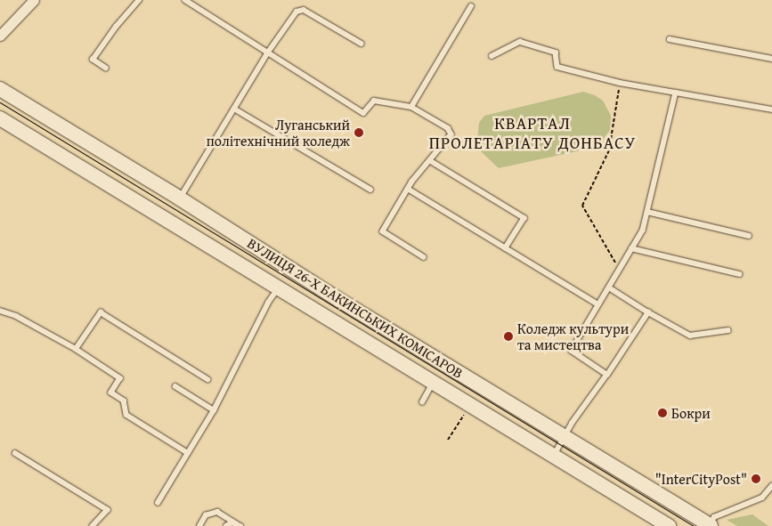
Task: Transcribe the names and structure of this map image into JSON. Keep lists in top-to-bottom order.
{
  "streets": {
    "street": ["ВУЛИЦЯ 26-Х БАКИНСЬКИХ КОМІСАРОВ"]
  },
  "districts": ["КВАРТАЛ ПРОЛЕТАРІАТУ ДОНБАСУ"],
  "places": [
    "Луганський політехнічний коледж",
    "Коледж культури та мистецтва",
    "Бокри",
    "\"InterCityPost\""
  ]
}
